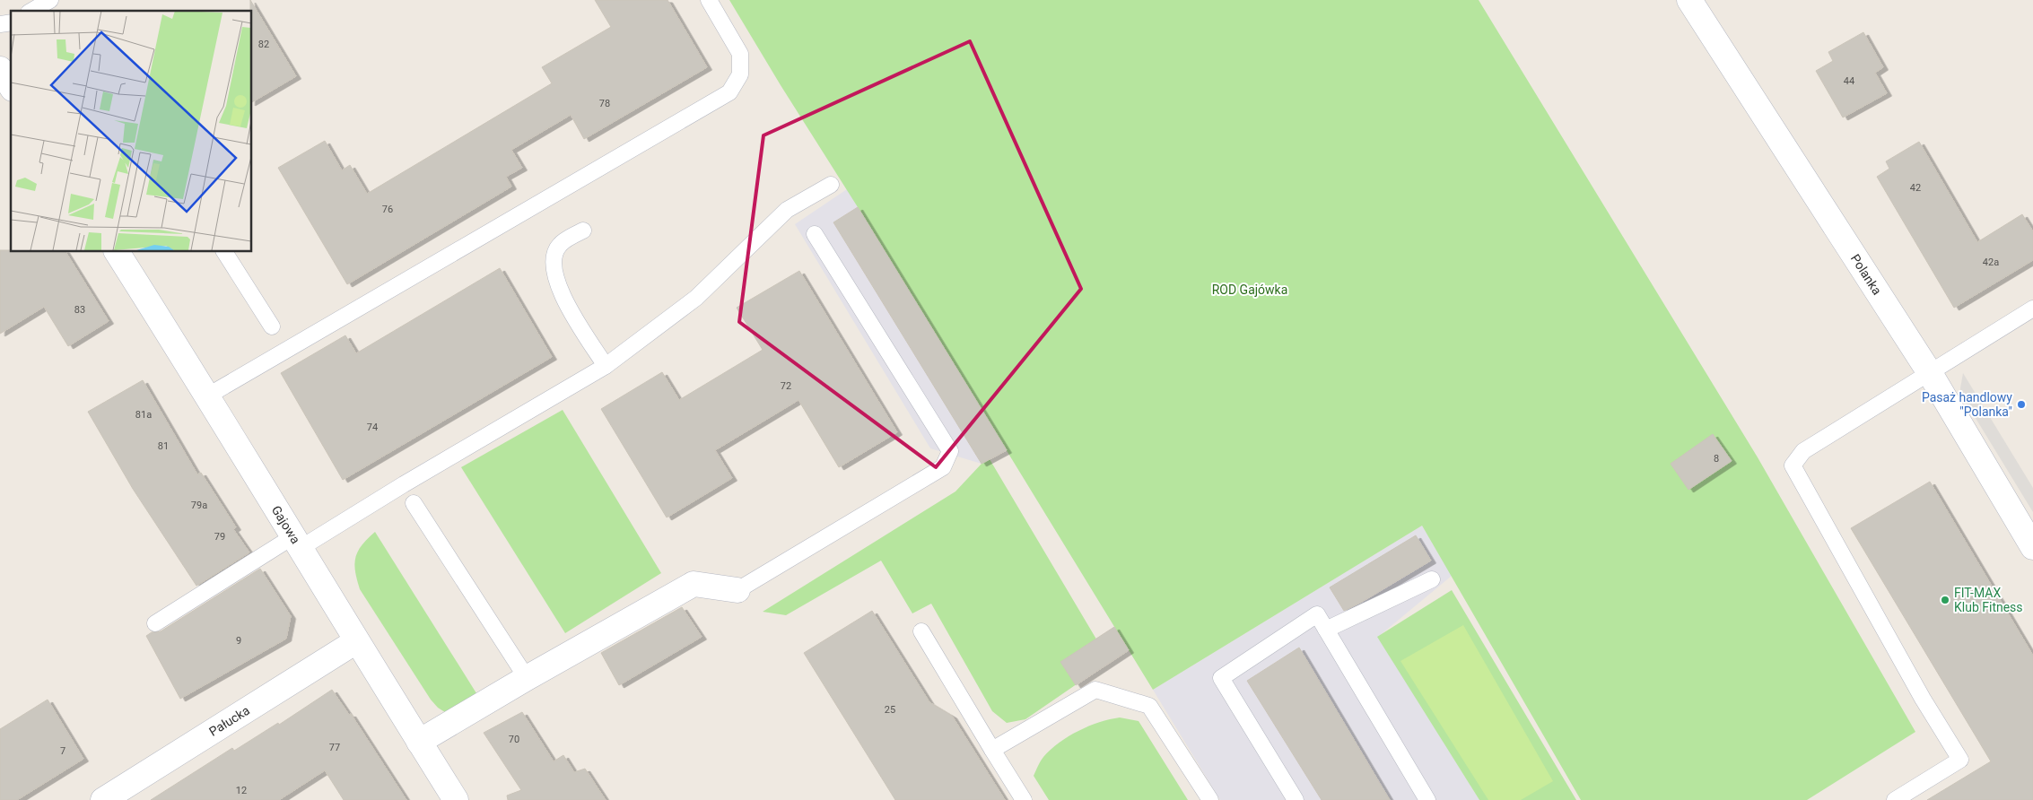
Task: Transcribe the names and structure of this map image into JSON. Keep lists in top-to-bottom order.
{
  "streets": {
    "street": ["Polanka", "Gajowa", "Pałucka"]
  },
  "crossings": [
    ["Gajowa", "Pałucka"]
  ],
  "parks": ["ROD Gajówka"],
  "places": ["Pasaż handlowy \"Polanka\"", "FIT-MAX Klub Fitness"],
  "house_numbers": [
    "82",
    "44",
    "78",
    "42",
    "76",
    "42a",
    "83",
    "72",
    "81a",
    "74",
    "81",
    "8",
    "79a",
    "79",
    "9",
    "25",
    "70",
    "77",
    "7",
    "12"
  ]
}
